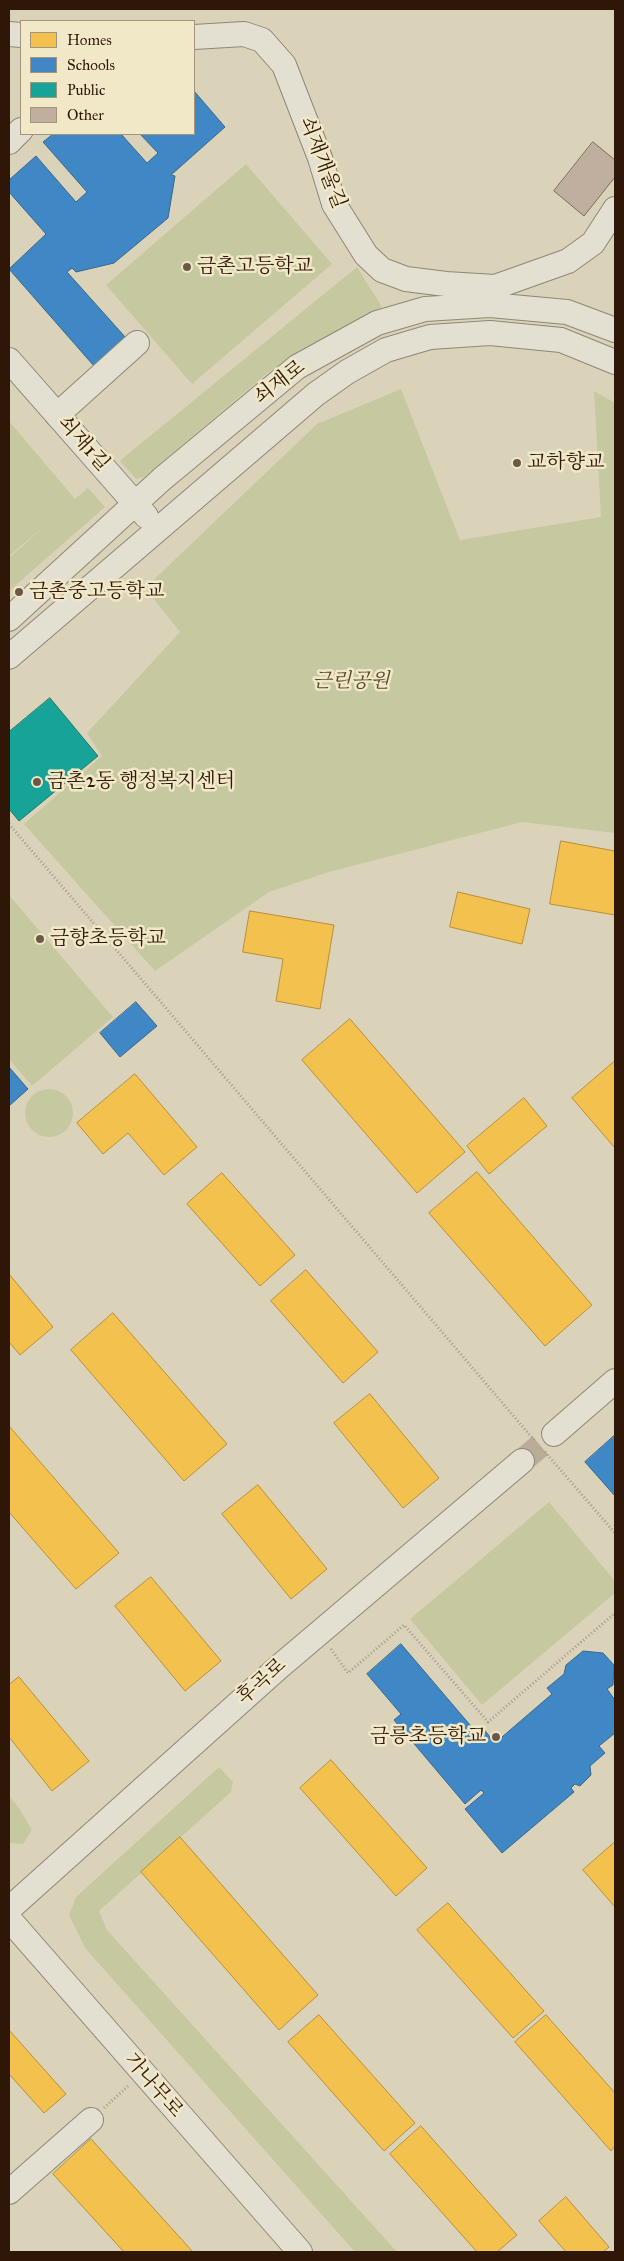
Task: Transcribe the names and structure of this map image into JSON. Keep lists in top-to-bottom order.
{
  "streets": {
    "street": [
      "쇠재개울길",
      "쇠재로",
      "쇠재1길",
      "후곡로",
      "가나무로"
    ]
  },
  "crossings": [
    ["쇠재로", "쇠재1길"]
  ],
  "parks": ["근린공원"],
  "places": [
    "금촌고등학교",
    "교하향교",
    "금촌중고등학교",
    "금촌2동 행정복지센터",
    "금향초등학교",
    "금릉초등학교"
  ],
  "legend": [
    "Homes",
    "Schools",
    "Public",
    "Other"
  ]
}
